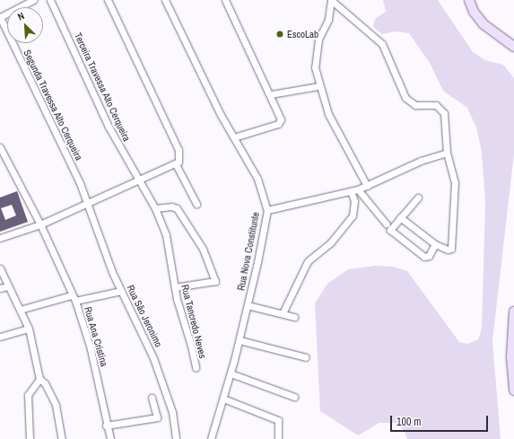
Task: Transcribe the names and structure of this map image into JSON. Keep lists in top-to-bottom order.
{
  "streets": {
    "street": [
      "Terceira Travessa Alto Cerqueira",
      "Segunda Travessa Alto Cerqueira",
      "Rua Nova Constitunte",
      "Rua São Jeronimo",
      "Rua Tancredo Neves",
      "Rua Ana Cristina"
    ]
  },
  "crossings": [
    ["Terceira Travessa Alto Cerqueira", "Rua Tancredo Neves"],
    ["Segunda Travessa Alto Cerqueira", "Rua São Jeronimo"]
  ],
  "places": ["EscoLab"],
  "scale_bar": "100 m",
  "north": "top left"
}
